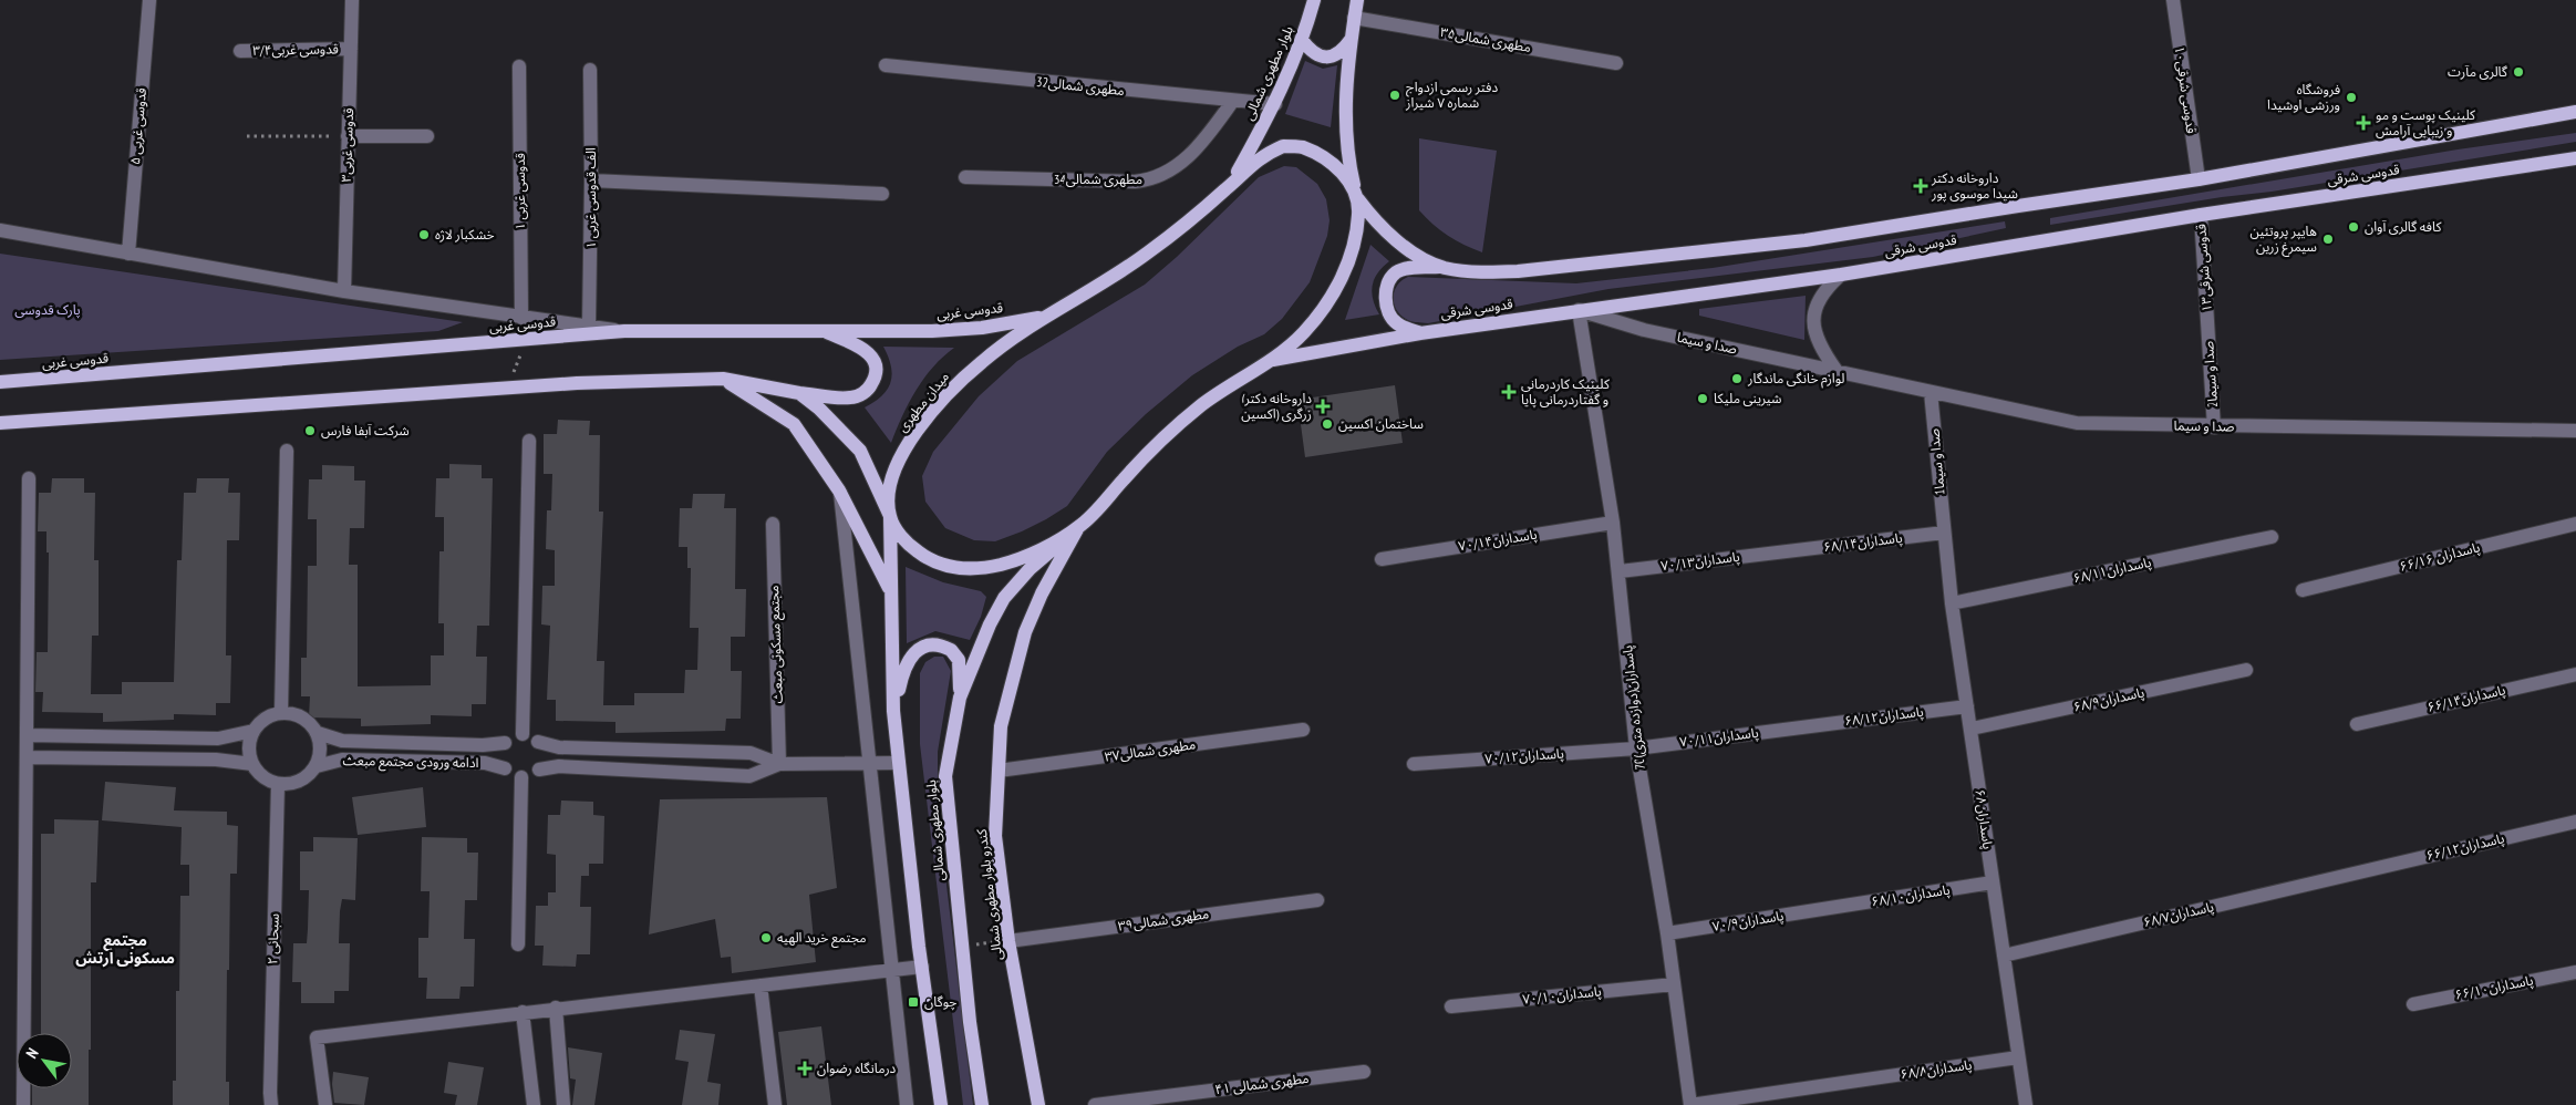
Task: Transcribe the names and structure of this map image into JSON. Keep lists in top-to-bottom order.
{
  "streets": {
    "main road": [
      "بلوار مطهرى شمالى",
      "قدوسی شرقی",
      "قدوسی غربی",
      "میدان مطهری",
      "بلوار مطهری شمالی",
      "کندرو بلوار مطهری شمالی"
    ],
    "street": [
      "مطهرى شمالى۳۵",
      "قدوسی غربی۳/۴",
      "32مطهرى شمالى",
      "قدوسی شرقی۱۰",
      "۵ قدوسی غربی",
      "قدوسی غربی۳",
      "34مطهرى شمالى",
      "۱ قدوسی غربی",
      "۱ الف قدوسی غربی",
      "قدوسی شرقی۱۳",
      "صدا و سیما",
      "2صدا و سیما",
      "1صدا و سیما",
      "پاسداران۷۰/۱۴",
      "پاسداران۶۸/۱۴",
      "پاسداران ۶۶/۱۶",
      "پاسداران۷۰/۱۳",
      "پاسداران۶۸/۱۱",
      "مجتمع مسکونی مبعث",
      "پاسداران۶۶/۱۴",
      "پاسداران۶۸/۹",
      "70پاسداران(دوازده متری)",
      "پاسداران۶۸/۱۲",
      "پاسداران۷۰/۱۱",
      "مطهرى شمالى۳۷",
      "پاسداران۷۰/۱۲",
      "ادامه ورودی مجتمع مبعث",
      "پاسداران۶۸",
      "پاسداران۶۶/۱۲",
      "پاسداران۶۸/۱۰",
      "پاسداران۶۸/۷",
      "مطهرى شمالى۳۹",
      "پاسداران۷۰/۹",
      "سبحانی ۲",
      "پاسداران۶۶/۱۰",
      "پاسداران۷۰/۱۰",
      "پاسداران۶۸/۸",
      "۴۱ مطهرى شمالى"
    ]
  },
  "crossings": [
    ["قدوسی غربی۳/۴", "قدوسی غربی۳"],
    ["بلوار مطهرى شمالى", "32مطهرى شمالى"],
    ["بلوار مطهرى شمالى", "میدان مطهری"],
    ["32مطهرى شمالى", "34مطهرى شمالى"],
    ["قدوسی شرقی۱۰", "قدوسی شرقی"],
    ["قدوسی شرقی", "قدوسی شرقی۱۳"],
    ["قدوسی شرقی", "صدا و سیما"],
    ["قدوسی شرقی", "میدان مطهری"],
    ["قدوسی شرقی", "70پاسداران(دوازده متری)"],
    ["قدوسی شرقی۱۳", "2صدا و سیما"],
    ["قدوسی غربی", "میدان مطهری"],
    ["صدا و سیما", "2صدا و سیما"],
    ["صدا و سیما", "1صدا و سیما"],
    ["صدا و سیما", "70پاسداران(دوازده متری)"],
    ["میدان مطهری", "بلوار مطهری شمالی"],
    ["1صدا و سیما", "پاسداران۶۸/۱۴"],
    ["1صدا و سیما", "پاسداران۶۸"],
    ["پاسداران۷۰/۱۴", "70پاسداران(دوازده متری)"],
    ["پاسداران۶۸/۱۴", "پاسداران۷۰/۱۳"],
    ["پاسداران۶۸/۱۴", "پاسداران۶۸"],
    ["پاسداران۷۰/۱۳", "70پاسداران(دوازده متری)"],
    ["پاسداران۶۸/۱۱", "پاسداران۶۸"],
    ["پاسداران۶۸/۹", "پاسداران۶۸"],
    ["70پاسداران(دوازده متری)", "پاسداران۷۰/۱۱"],
    ["70پاسداران(دوازده متری)", "پاسداران۷۰/۱۲"],
    ["70پاسداران(دوازده متری)", "پاسداران۷۰/۹"],
    ["70پاسداران(دوازده متری)", "پاسداران۷۰/۱۰"],
    ["70پاسداران(دوازده متری)", "پاسداران۶۸/۸"],
    ["پاسداران۶۸/۱۲", "پاسداران۷۰/۱۱"],
    ["پاسداران۶۸/۱۲", "پاسداران۶۸"],
    ["پاسداران۷۰/۱۱", "پاسداران۷۰/۱۲"],
    ["مطهرى شمالى۳۷", "کندرو بلوار مطهری شمالی"],
    ["ادامه ورودی مجتمع مبعث", "سبحانی ۲"],
    ["پاسداران۶۸", "پاسداران۶۸/۱۰"],
    ["پاسداران۶۸", "پاسداران۶۸/۷"],
    ["پاسداران۶۸", "پاسداران۶۸/۸"],
    ["بلوار مطهری شمالی", "کندرو بلوار مطهری شمالی"],
    ["پاسداران۶۶/۱۲", "پاسداران۶۸/۷"],
    ["کندرو بلوار مطهری شمالی", "مطهرى شمالى۳۹"],
    ["پاسداران۶۸/۱۰", "پاسداران۷۰/۹"]
  ],
  "districts": ["مجتمع مسکونی ارتش"],
  "parks": ["پارک قدوسی"],
  "places": {
    "other": [
      "گالری مآرت",
      "دفتر رسمی ازدواج شماره ۷ شیراز",
      "فروشگاه ورزشی اوشیدا",
      "کافه گالری آوان",
      "خشکبار لاژه",
      "هایپر پروتئین سیمرغ زرین",
      "لوازم خانگی ماندگار",
      "شیرینى ملیکا",
      "ساختمان اکسین",
      "شرکت آبفا فارس",
      "مجتمع خرید الهیه"
    ],
    "health": [
      "کلینیک پوست و مو و زیبایی آرامش",
      "داروخانه دکتر شیدا موسوی پور",
      "کلینیک کاردرمانی و گفتاردرمانی پایا",
      "(داروخانه دکتر زرگری (اکسین",
      "درمانگاه رضوان"
    ],
    "transit": ["چوگان"]
  },
  "north": "top left"
}
